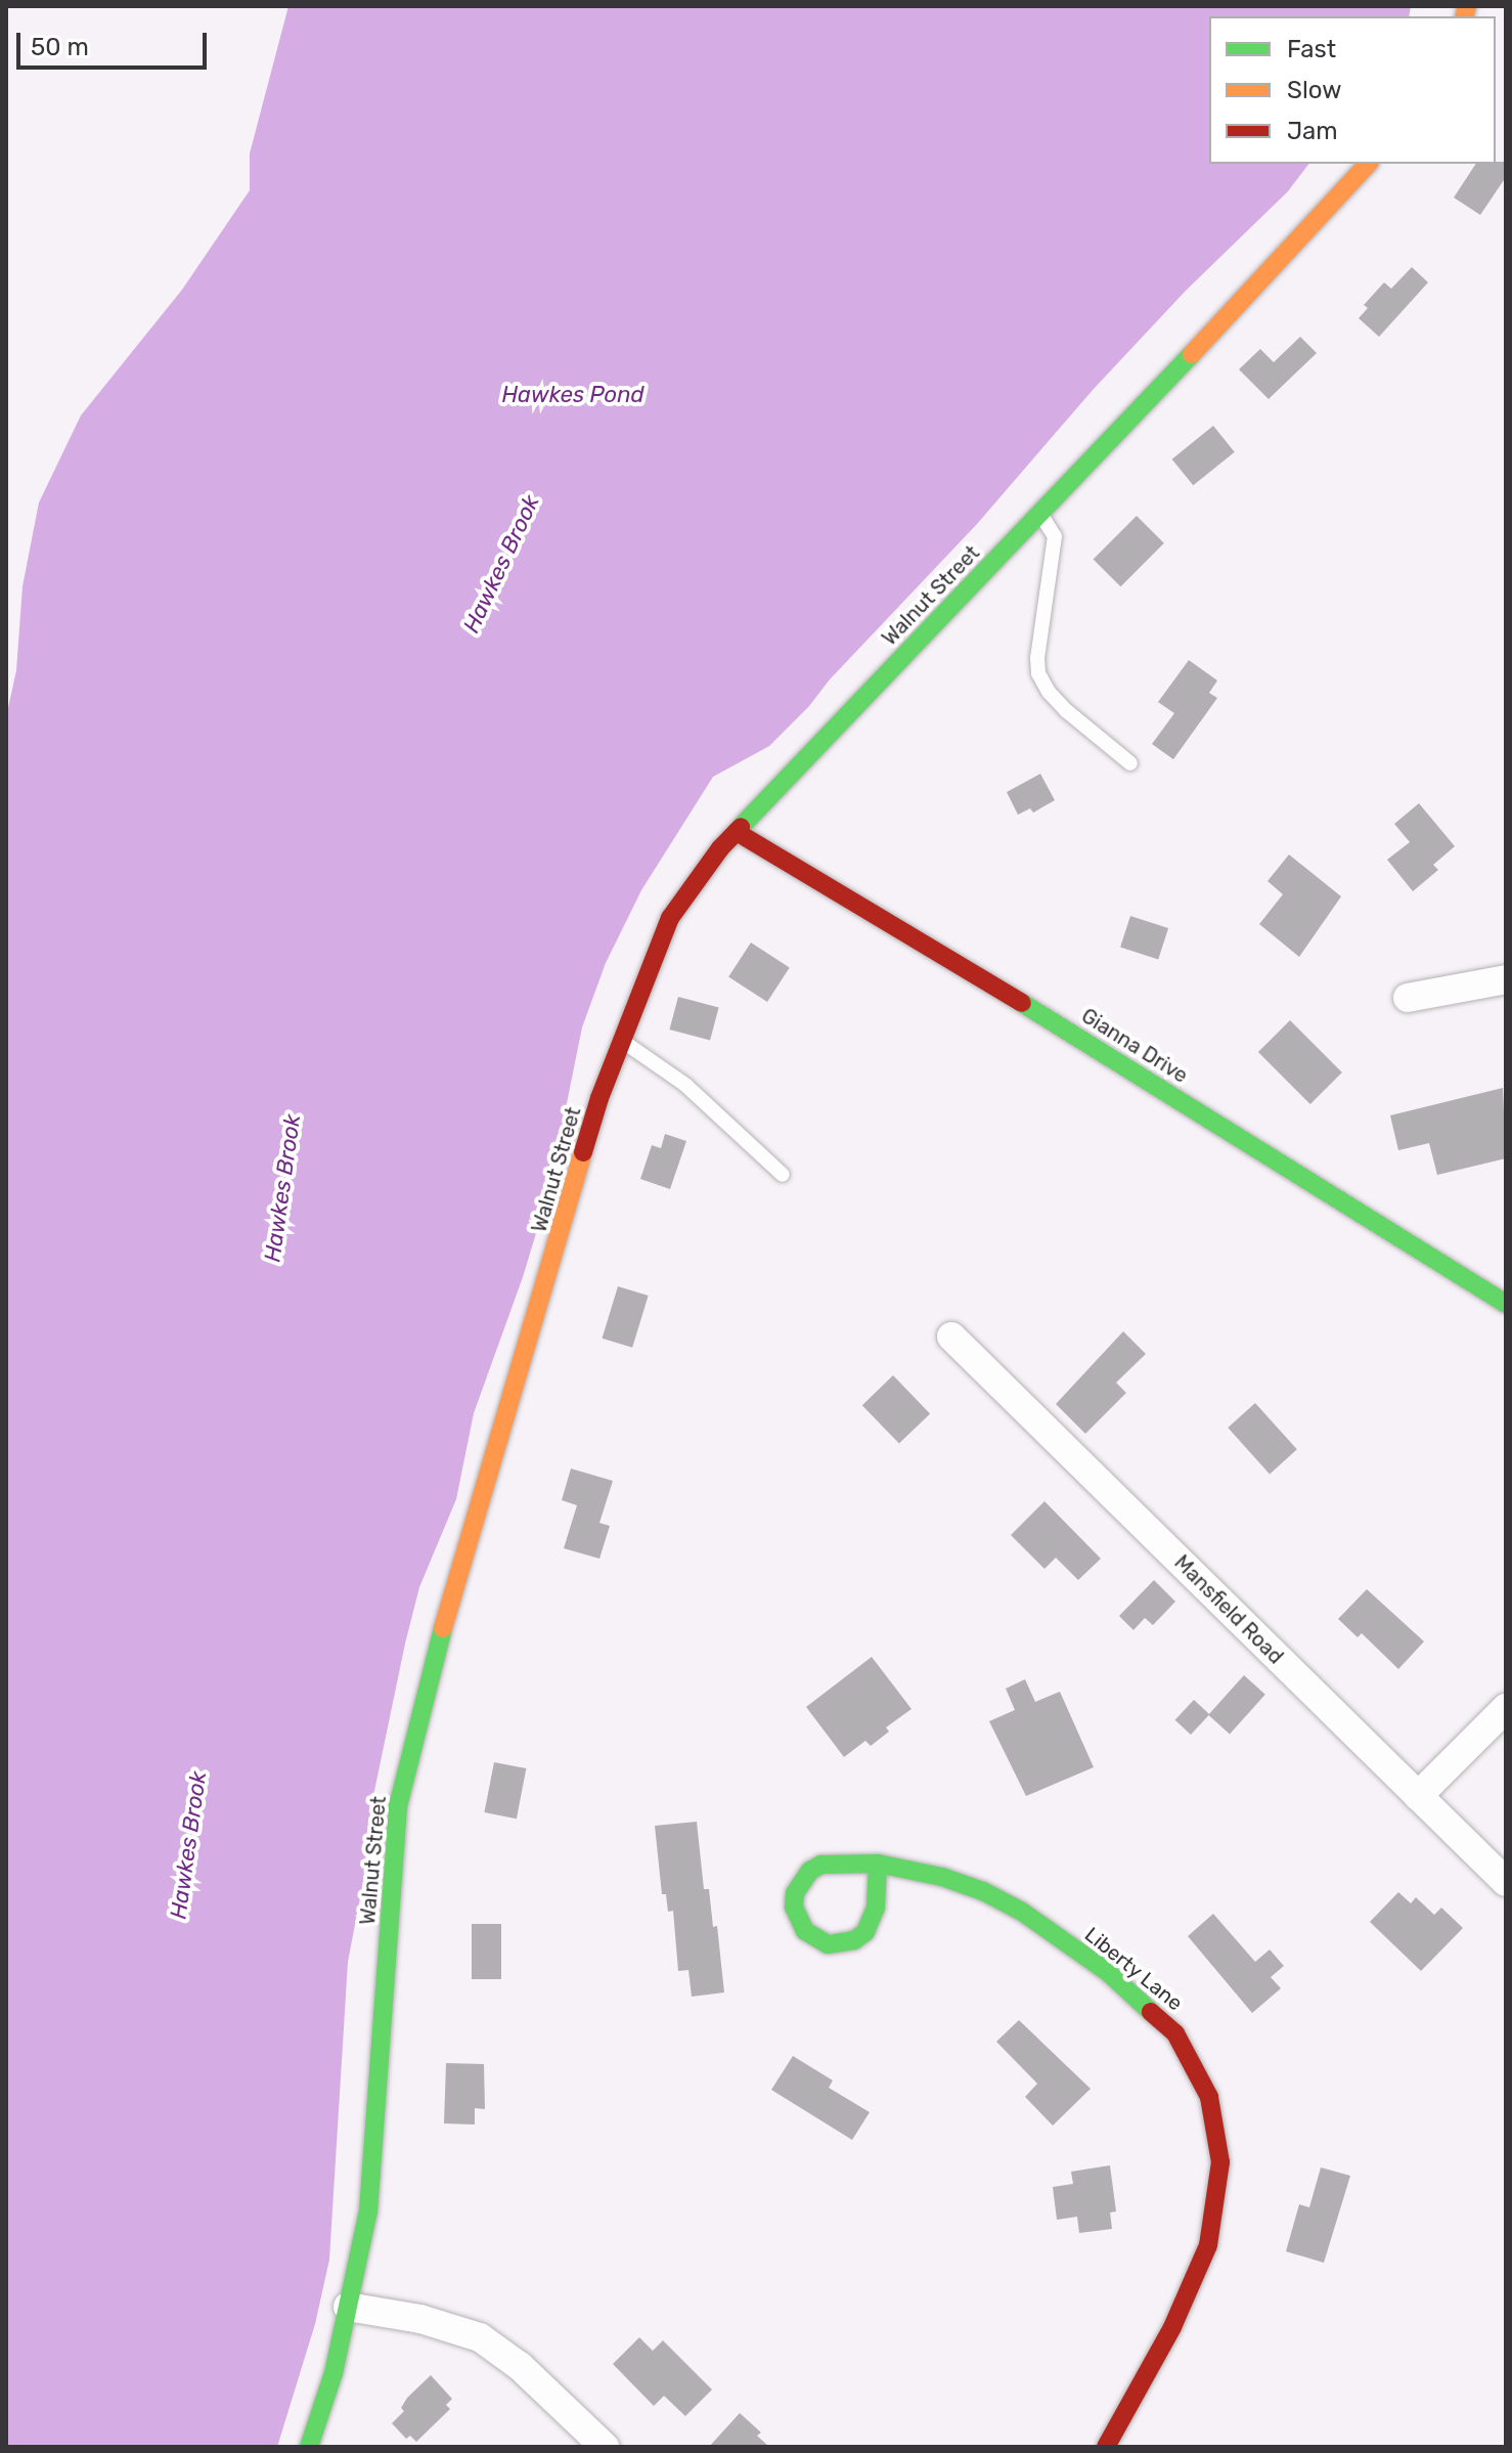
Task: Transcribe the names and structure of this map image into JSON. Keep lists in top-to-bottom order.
{
  "streets": {
    "main road": ["Walnut Street", "Gianna Drive", "Liberty Lane"],
    "street": ["Mansfield Road"]
  },
  "crossings": [
    ["Walnut Street", "Gianna Drive"]
  ],
  "water": ["Hawkes Pond", "Hawkes Brook"],
  "legend": ["Fast", "Slow", "Jam"],
  "scale_bar": "50 m"
}
